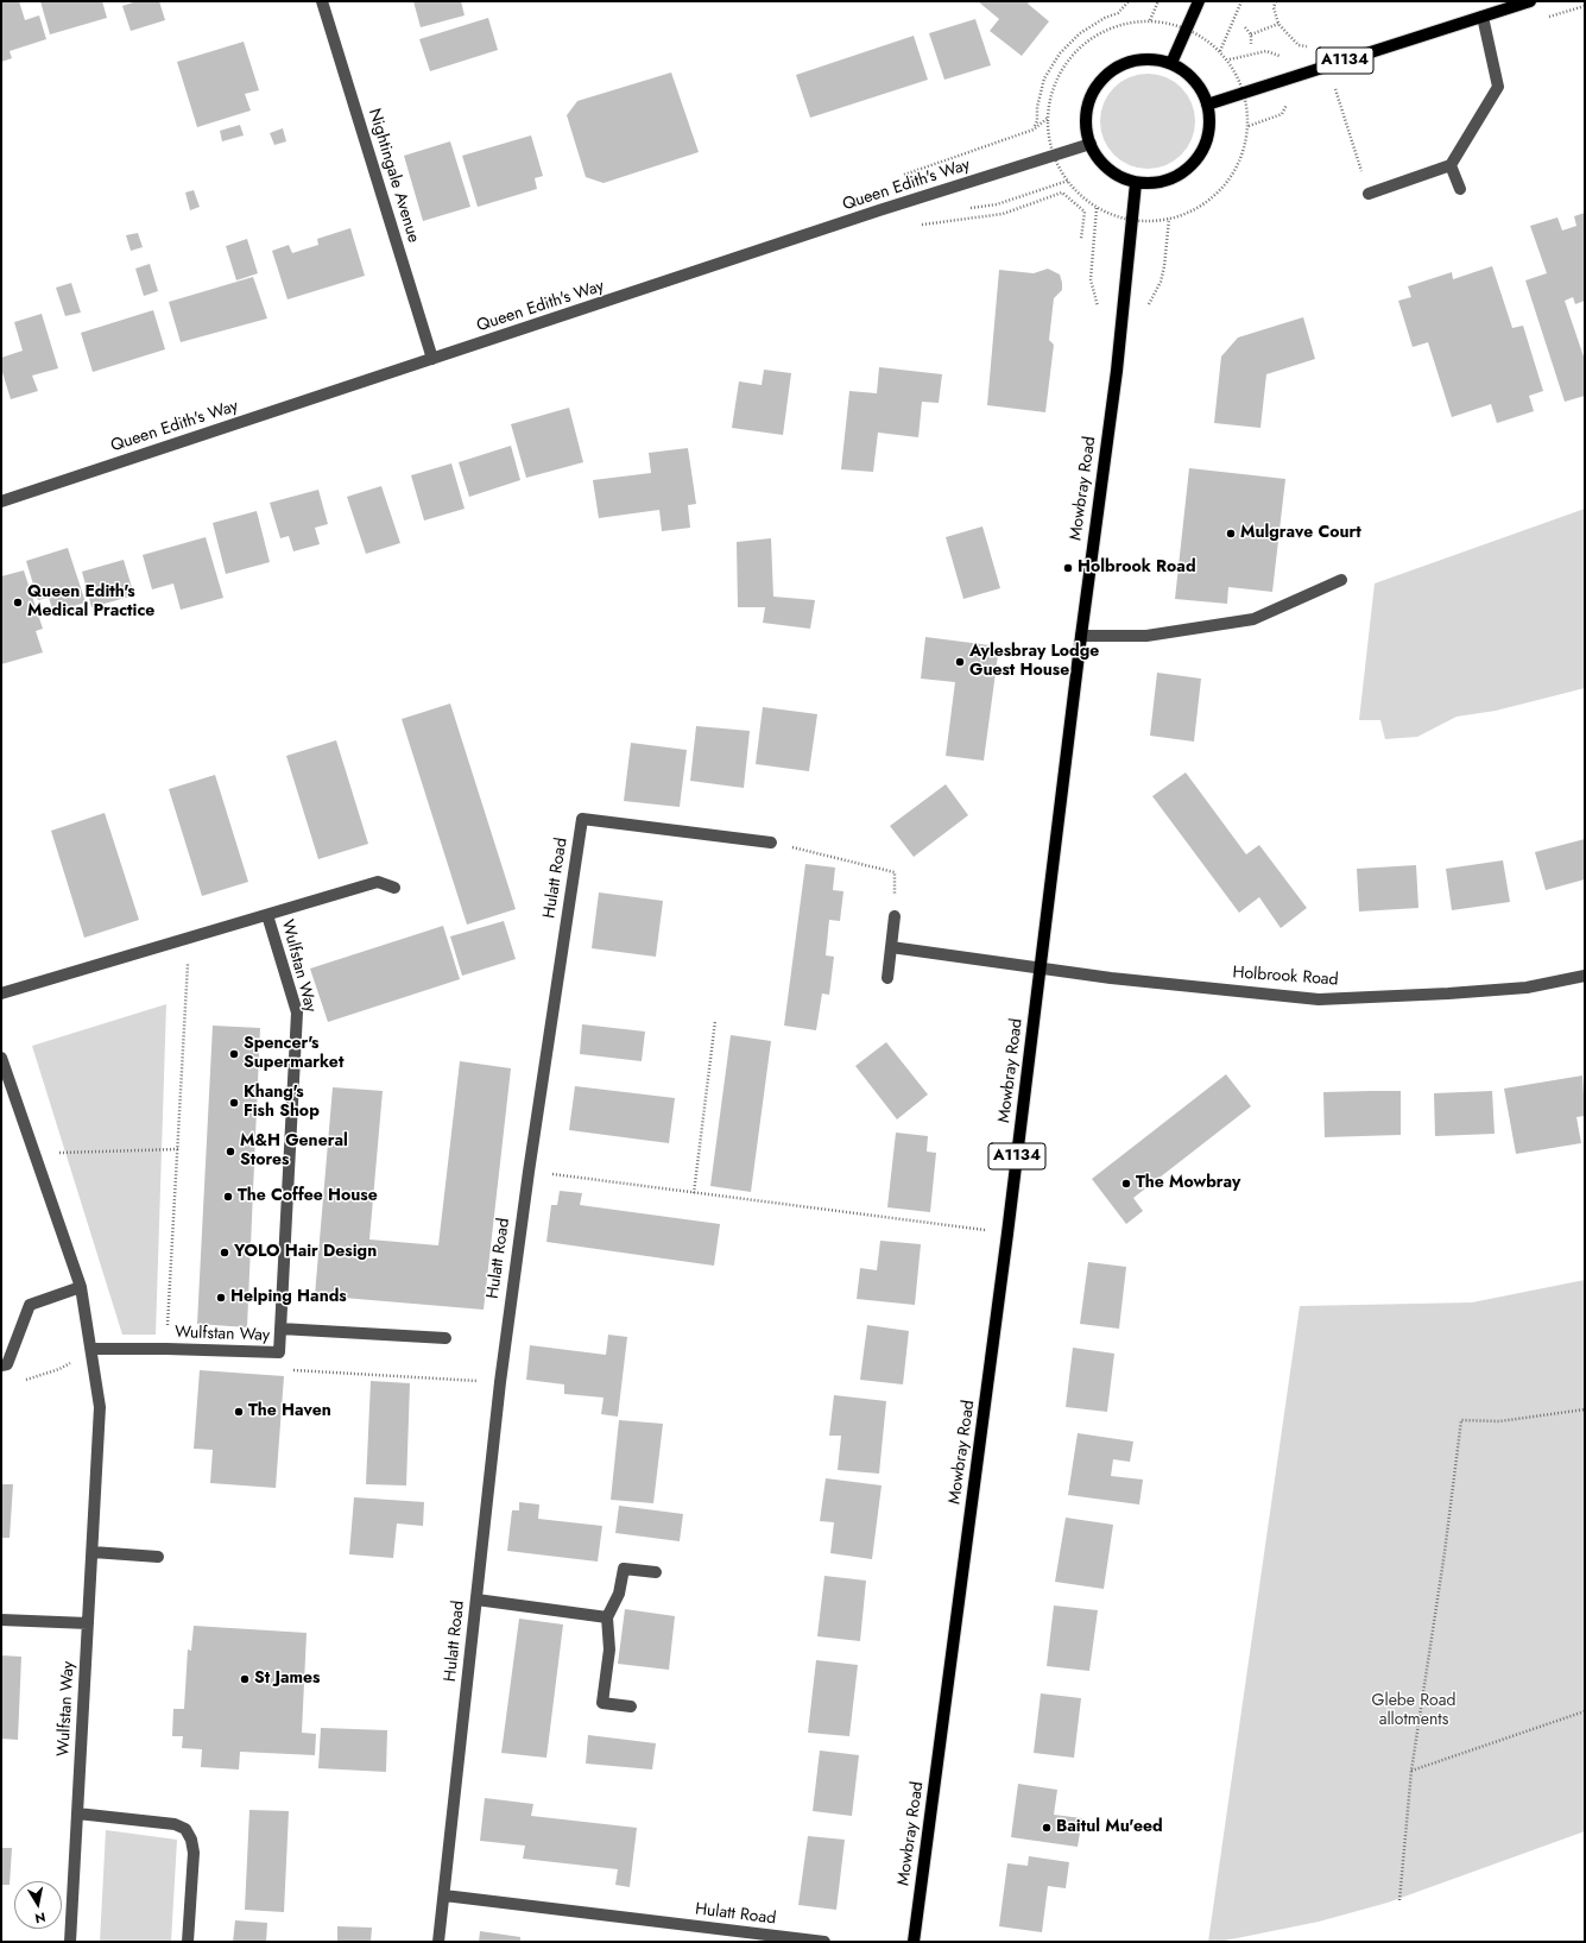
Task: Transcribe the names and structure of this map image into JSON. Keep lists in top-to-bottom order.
{
  "streets": {
    "main road": ["A1134", "Mowbray Road"],
    "street": [
      "Nightingale Avenue",
      "Queen Edith's Way",
      "Hulatt Road",
      "Wulfstan Way",
      "Holbrook Road"
    ]
  },
  "crossings": [
    ["A1134", "Queen Edith's Way"],
    ["A1134", "Mowbray Road"],
    ["Nightingale Avenue", "Queen Edith's Way"],
    ["Queen Edith's Way", "Mowbray Road"],
    ["Mowbray Road", "Holbrook Road"]
  ],
  "parks": ["Glebe Road allotments"],
  "places": [
    "Mulgrave Court",
    "Holbrook Road",
    "Queen Edith's Medical Practice",
    "Aylesbray Lodge Guest House",
    "Spencer's Supermarket",
    "Khang's Fish Shop",
    "M&H General Stores",
    "The Mowbray",
    "The Coffee House",
    "YOLO Hair Design",
    "Helping Hands",
    "The Haven",
    "St James",
    "Baitul Mu'eed"
  ],
  "north": "bottom"
}
